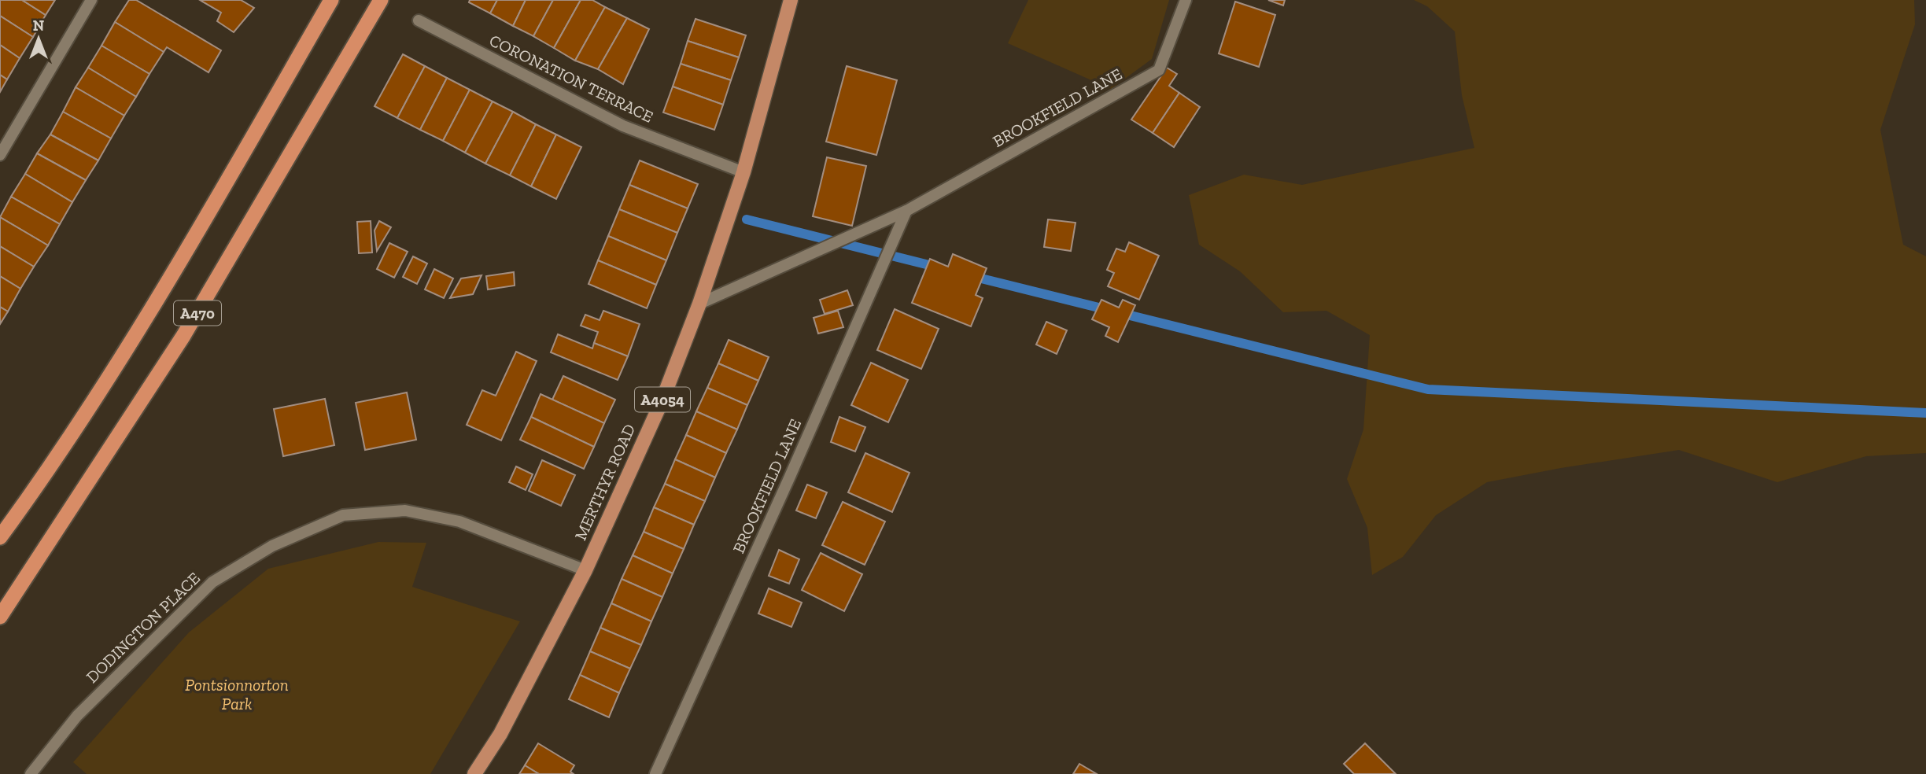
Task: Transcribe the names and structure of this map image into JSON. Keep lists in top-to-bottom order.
{
  "streets": {
    "highway": ["A470"],
    "main road": ["A4054", "MERTHYR ROAD"],
    "street": ["CORONATION TERRACE", "BROOKFIELD LANE", "DODINGTON PLACE"]
  },
  "crossings": [
    ["CORONATION TERRACE", "MERTHYR ROAD"],
    ["BROOKFIELD LANE", "MERTHYR ROAD"],
    ["MERTHYR ROAD", "DODINGTON PLACE"]
  ],
  "parks": ["Pontsionnorton Park"],
  "north": "top"
}
